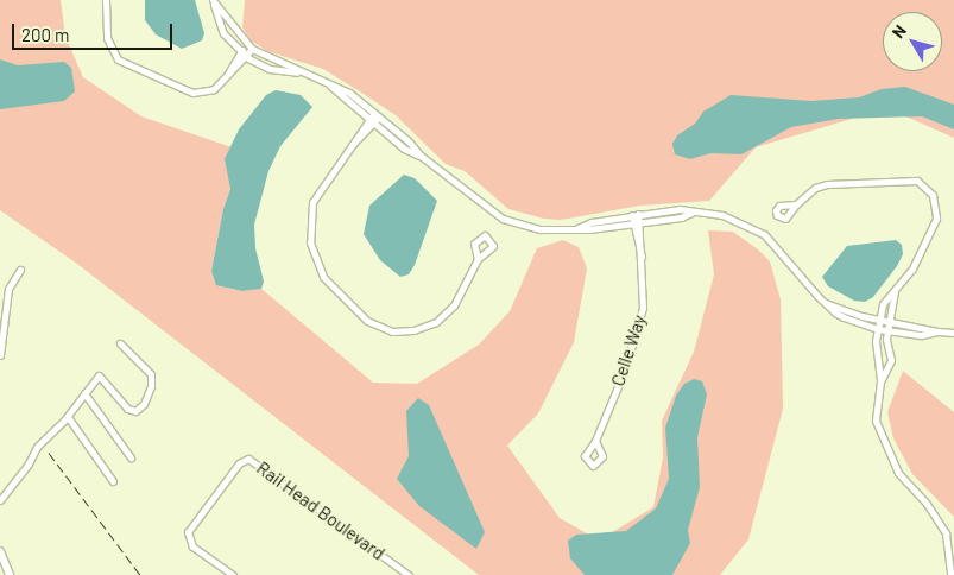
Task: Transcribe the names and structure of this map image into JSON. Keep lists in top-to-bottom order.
{
  "streets": {
    "street": ["Celle Way", "Rail Head Boulevard"]
  },
  "scale_bar": "200 m",
  "north": "top left"
}
